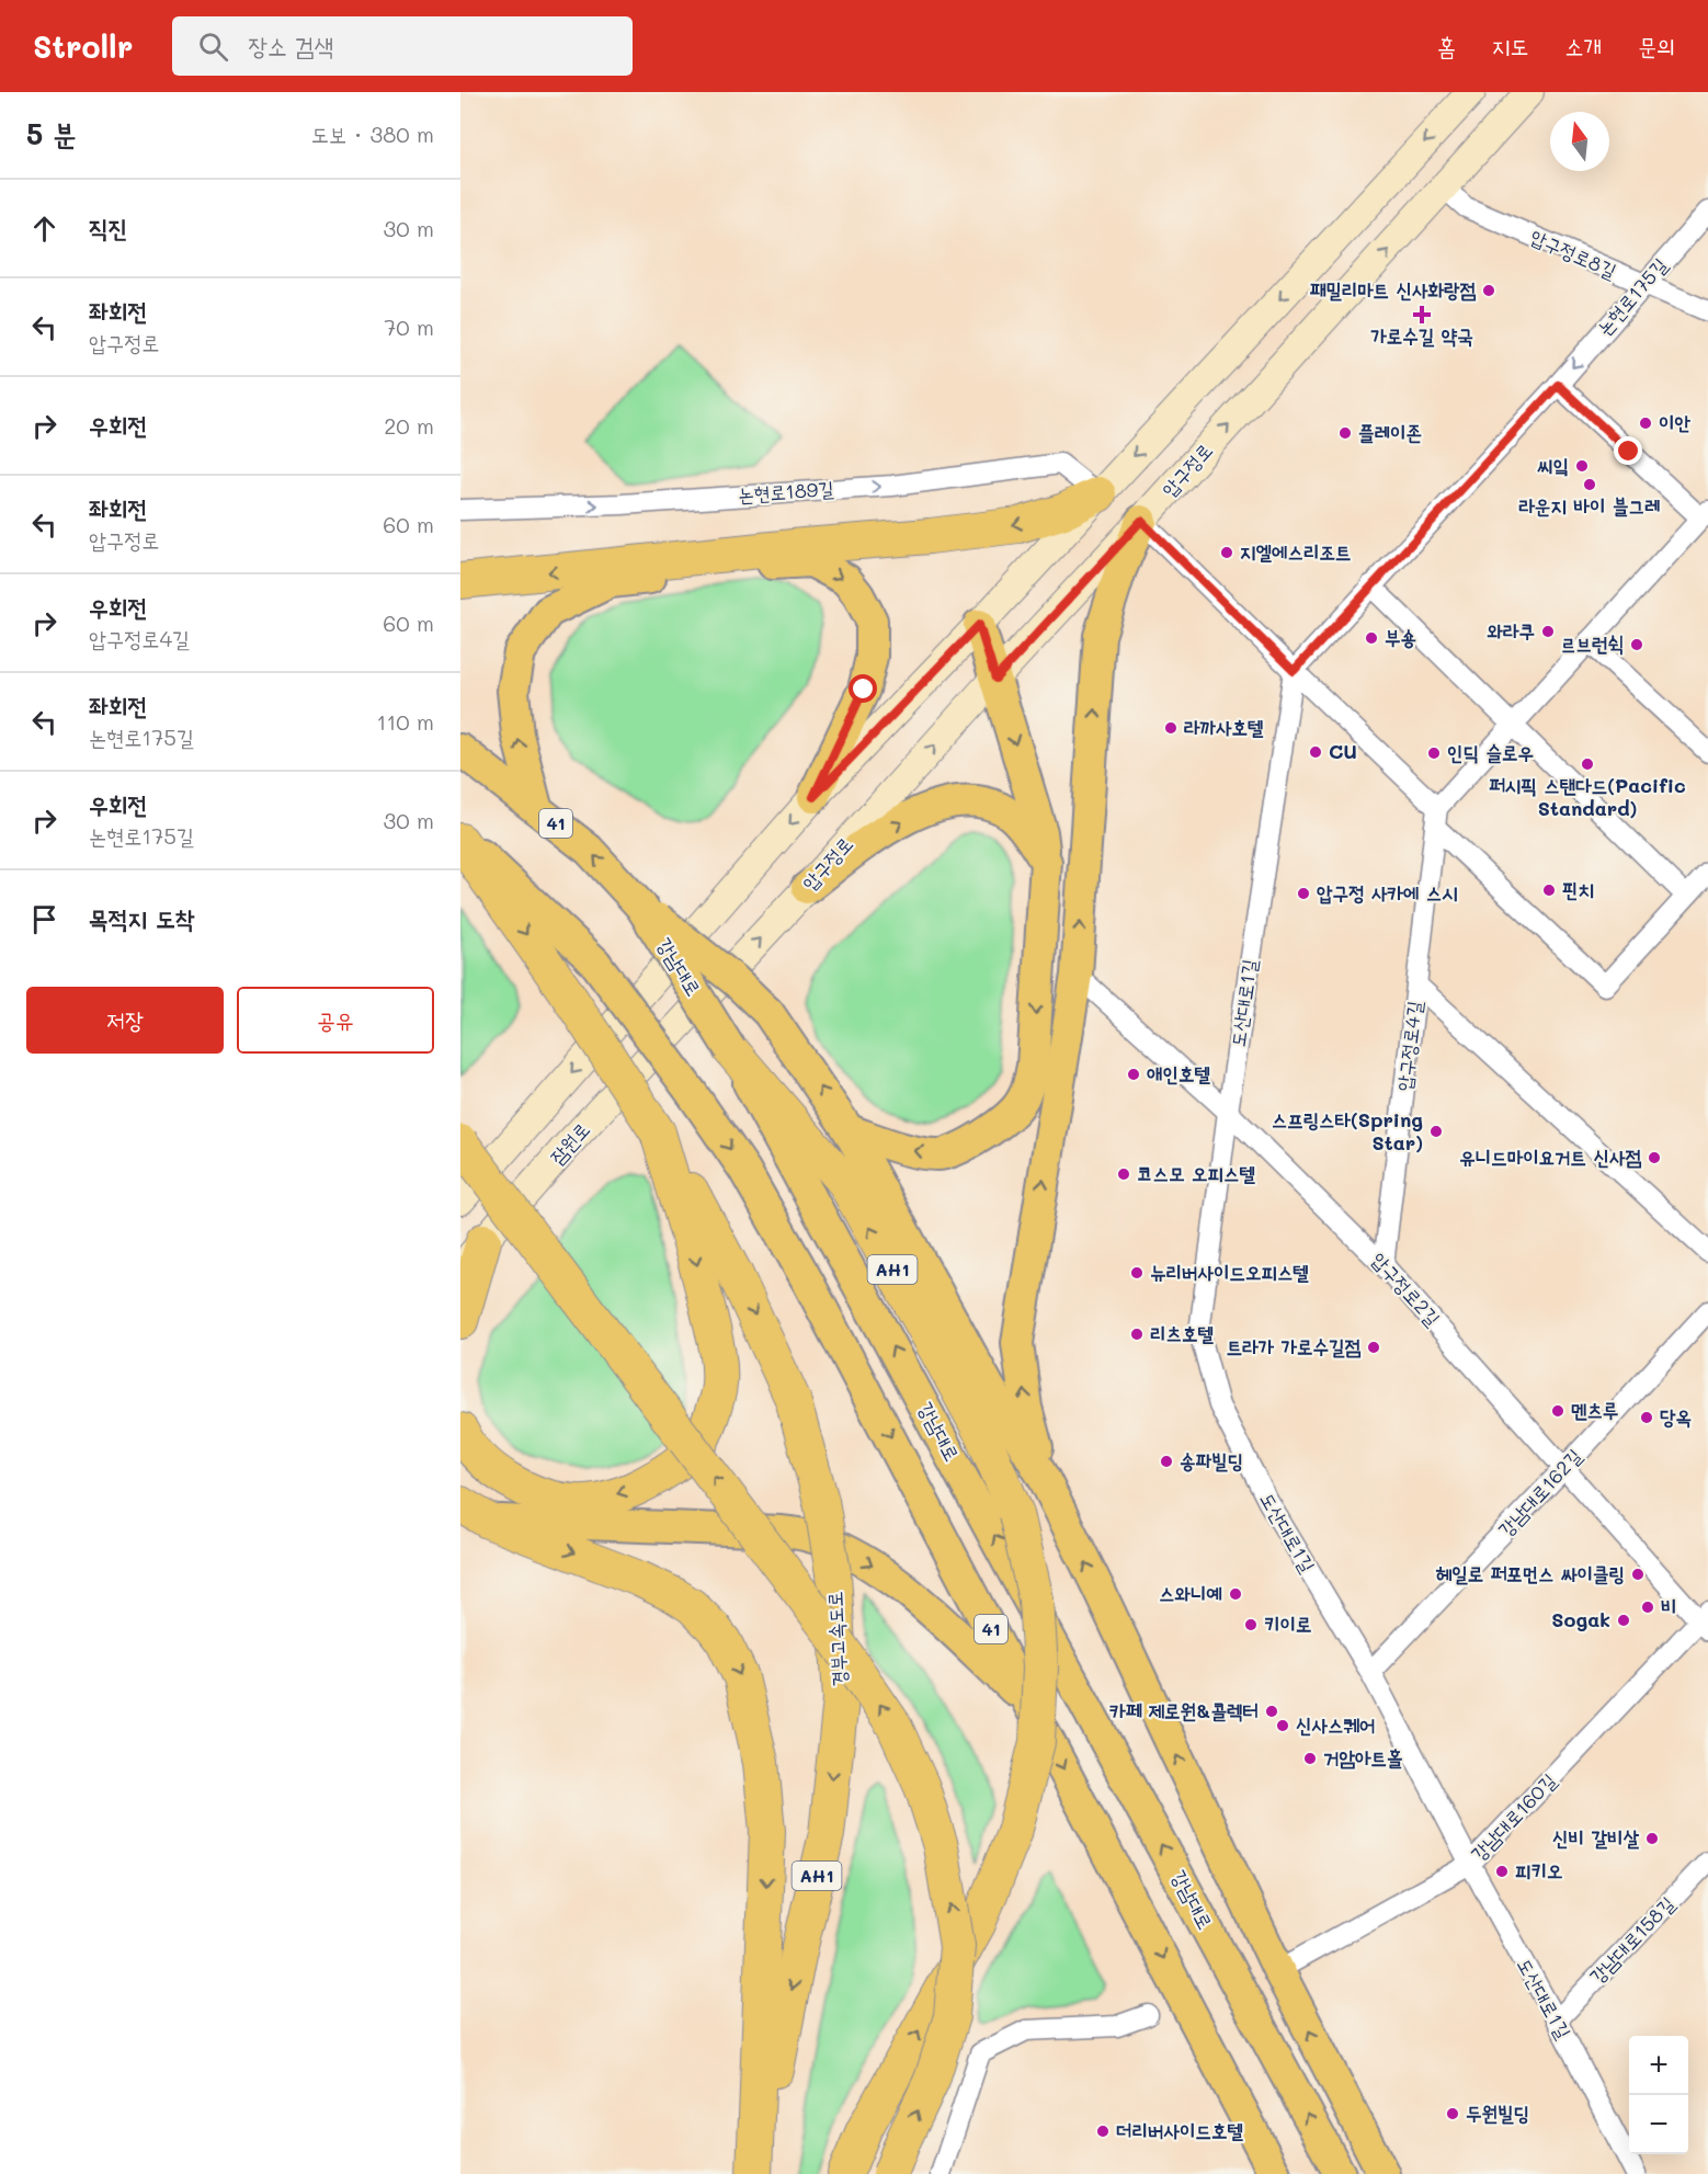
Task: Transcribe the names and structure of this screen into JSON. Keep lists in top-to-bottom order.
{
  "streets": {
    "highway": ["AH1", "경부고속도로"],
    "main road": [
      "압구정로",
      "41",
      "강남대로",
      "잠원로"
    ],
    "street": [
      "압구정로8길",
      "논현로175길",
      "논현로189길",
      "도산대로1길",
      "압구정로4길",
      "압구정로2길",
      "강남대로162길",
      "강남대로160길",
      "강남대로158길"
    ]
  },
  "crossings": [
    ["압구정로8길", "논현로175길"],
    ["압구정로8길", "압구정로"],
    ["논현로175길", "도산대로1길"],
    ["압구정로", "잠원로"],
    ["41", "AH1"],
    ["강남대로", "AH1"],
    ["도산대로1길", "압구정로2길"],
    ["도산대로1길", "강남대로162길"],
    ["도산대로1길", "강남대로160길"],
    ["도산대로1길", "강남대로158길"],
    ["압구정로4길", "압구정로2길"],
    ["AH1", "경부고속도로"],
    ["압구정로2길", "강남대로162길"],
    ["압구정로2길", "강남대로160길"]
  ],
  "one_way": ["논현로189길"],
  "places": {
    "other": [
      "패밀리마트 신사화랑점",
      "이안",
      "플레이존",
      "씨잌",
      "라운지 바이 블그레",
      "지엘에스리조트",
      "와라쿠",
      "부숑",
      "르브런쉭",
      "라까사호텔",
      "CU",
      "인딕 슬로우",
      "퍼시픽 스탠다드(Pacific Standard)",
      "핀치",
      "압구정 사카에 스시",
      "애인호텔",
      "스프링스타(Spring Star)",
      "유니드마이요거트 신사점",
      "코스모 오피스텔",
      "뉴리버사이드오피스텔",
      "리츠호텔",
      "트라가 가로수길점",
      "멘츠루",
      "당옥",
      "송파빌딩",
      "헤일로 퍼포먼스 싸이클링",
      "스와니예",
      "비",
      "Sogak",
      "키이로",
      "카페 제로원&콜렉터",
      "신사스퀘어",
      "거암아트홀",
      "신비 갈비살",
      "피키오",
      "두원빌딩",
      "더리버사이드호텔"
    ],
    "health": ["가로수길 약국"]
  },
  "north": "top",
  "page": {
    "header": "Strollr",
    "search": "장소 검색",
    "nav": [
      "홈",
      "지도",
      "소개",
      "문의"
    ],
    "heading": ["5 분", "도보 · 380 m"],
    "list": [
      ["직진", "30 m"],
      ["좌회전", "압구정로", "70 m"],
      ["우회전", "20 m"],
      ["좌회전", "압구정로", "60 m"],
      ["우회전", "압구정로4길", "60 m"],
      ["좌회전", "논현로175길", "110 m"],
      ["우회전", "논현로175길", "30 m"],
      "목적지 도착"
    ],
    "buttons": ["저장", "공유"],
    "map_buttons": ["+", "−"]
  }
}
